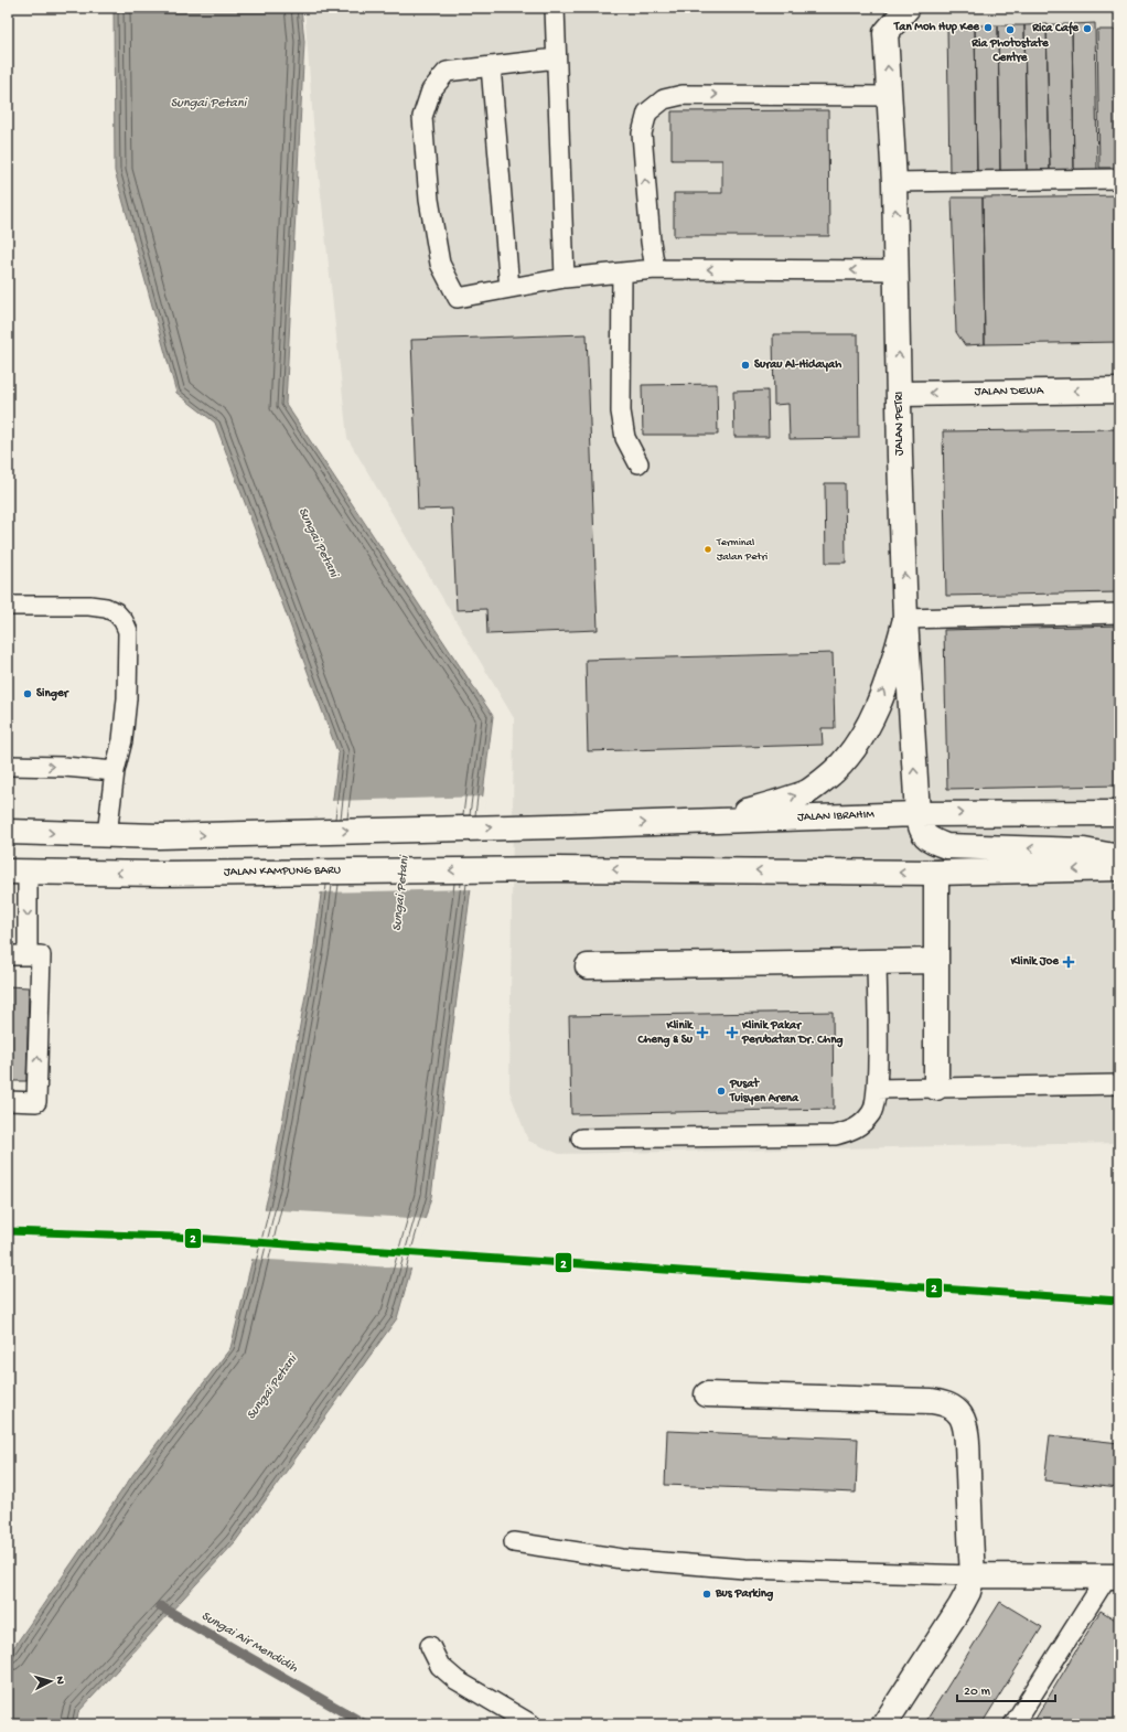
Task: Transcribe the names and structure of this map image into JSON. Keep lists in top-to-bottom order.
{
  "streets": {
    "main road": [
      "JALAN DEWA",
      "JALAN PETRI",
      "JALAN IBRAHIM",
      "JALAN KAMPUNG BARU"
    ]
  },
  "crossings": [
    ["JALAN DEWA", "JALAN PETRI"],
    ["JALAN PETRI", "JALAN IBRAHIM"]
  ],
  "one_way": ["JALAN DEWA", "JALAN PETRI"],
  "water": ["Sungai Petani", "Sungai Air Mendidih"],
  "places": {
    "other": [
      "Tan Moh Hup Kee",
      "Rica Cafe",
      "Ria Photostate Centre",
      "Surau Al-Hidayah",
      "Terminal Jalan Petri",
      "Singer",
      "Pusat Tuisyen Arena",
      "Bus Parking"
    ],
    "health": ["Klinik Joe", "Klinik Cheng & Su", "Klinik Pakar Perubatan Dr. Chng"]
  },
  "lines": ["transit line 2"],
  "scale_bar": "20 m",
  "north": "right"
}
